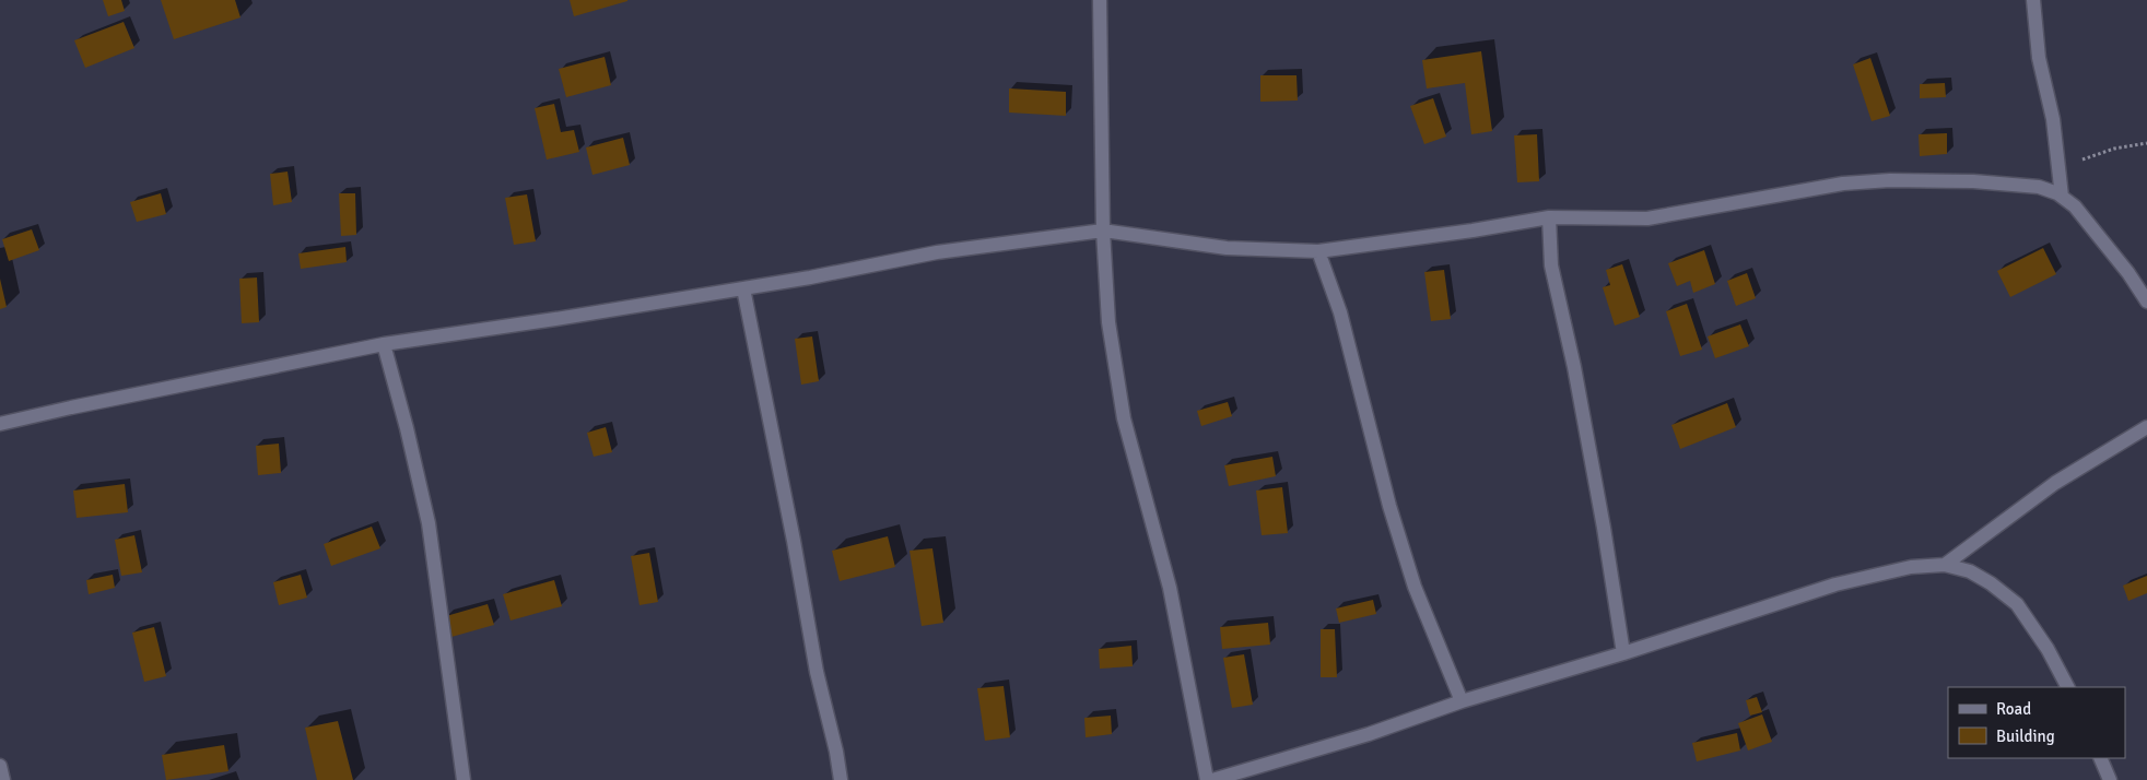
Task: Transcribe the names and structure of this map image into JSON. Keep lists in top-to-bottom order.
{
  "legend": ["Road", "Building"]
}
